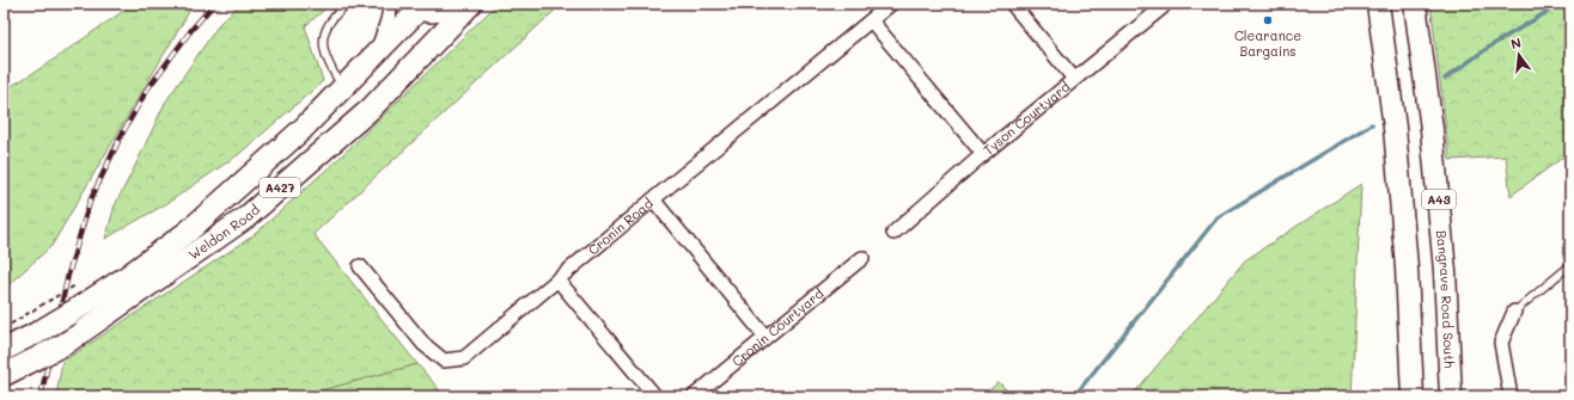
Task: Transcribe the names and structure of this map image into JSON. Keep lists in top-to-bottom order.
{
  "streets": {
    "highway": [
      "A427",
      "A43",
      "Weldon Road",
      "Bangrave Road South"
    ],
    "street": ["Tyson Courtyard", "Cronin Road", "Cronin Courtyard"]
  },
  "places": ["Clearance Bargains"],
  "north": "top"
}
